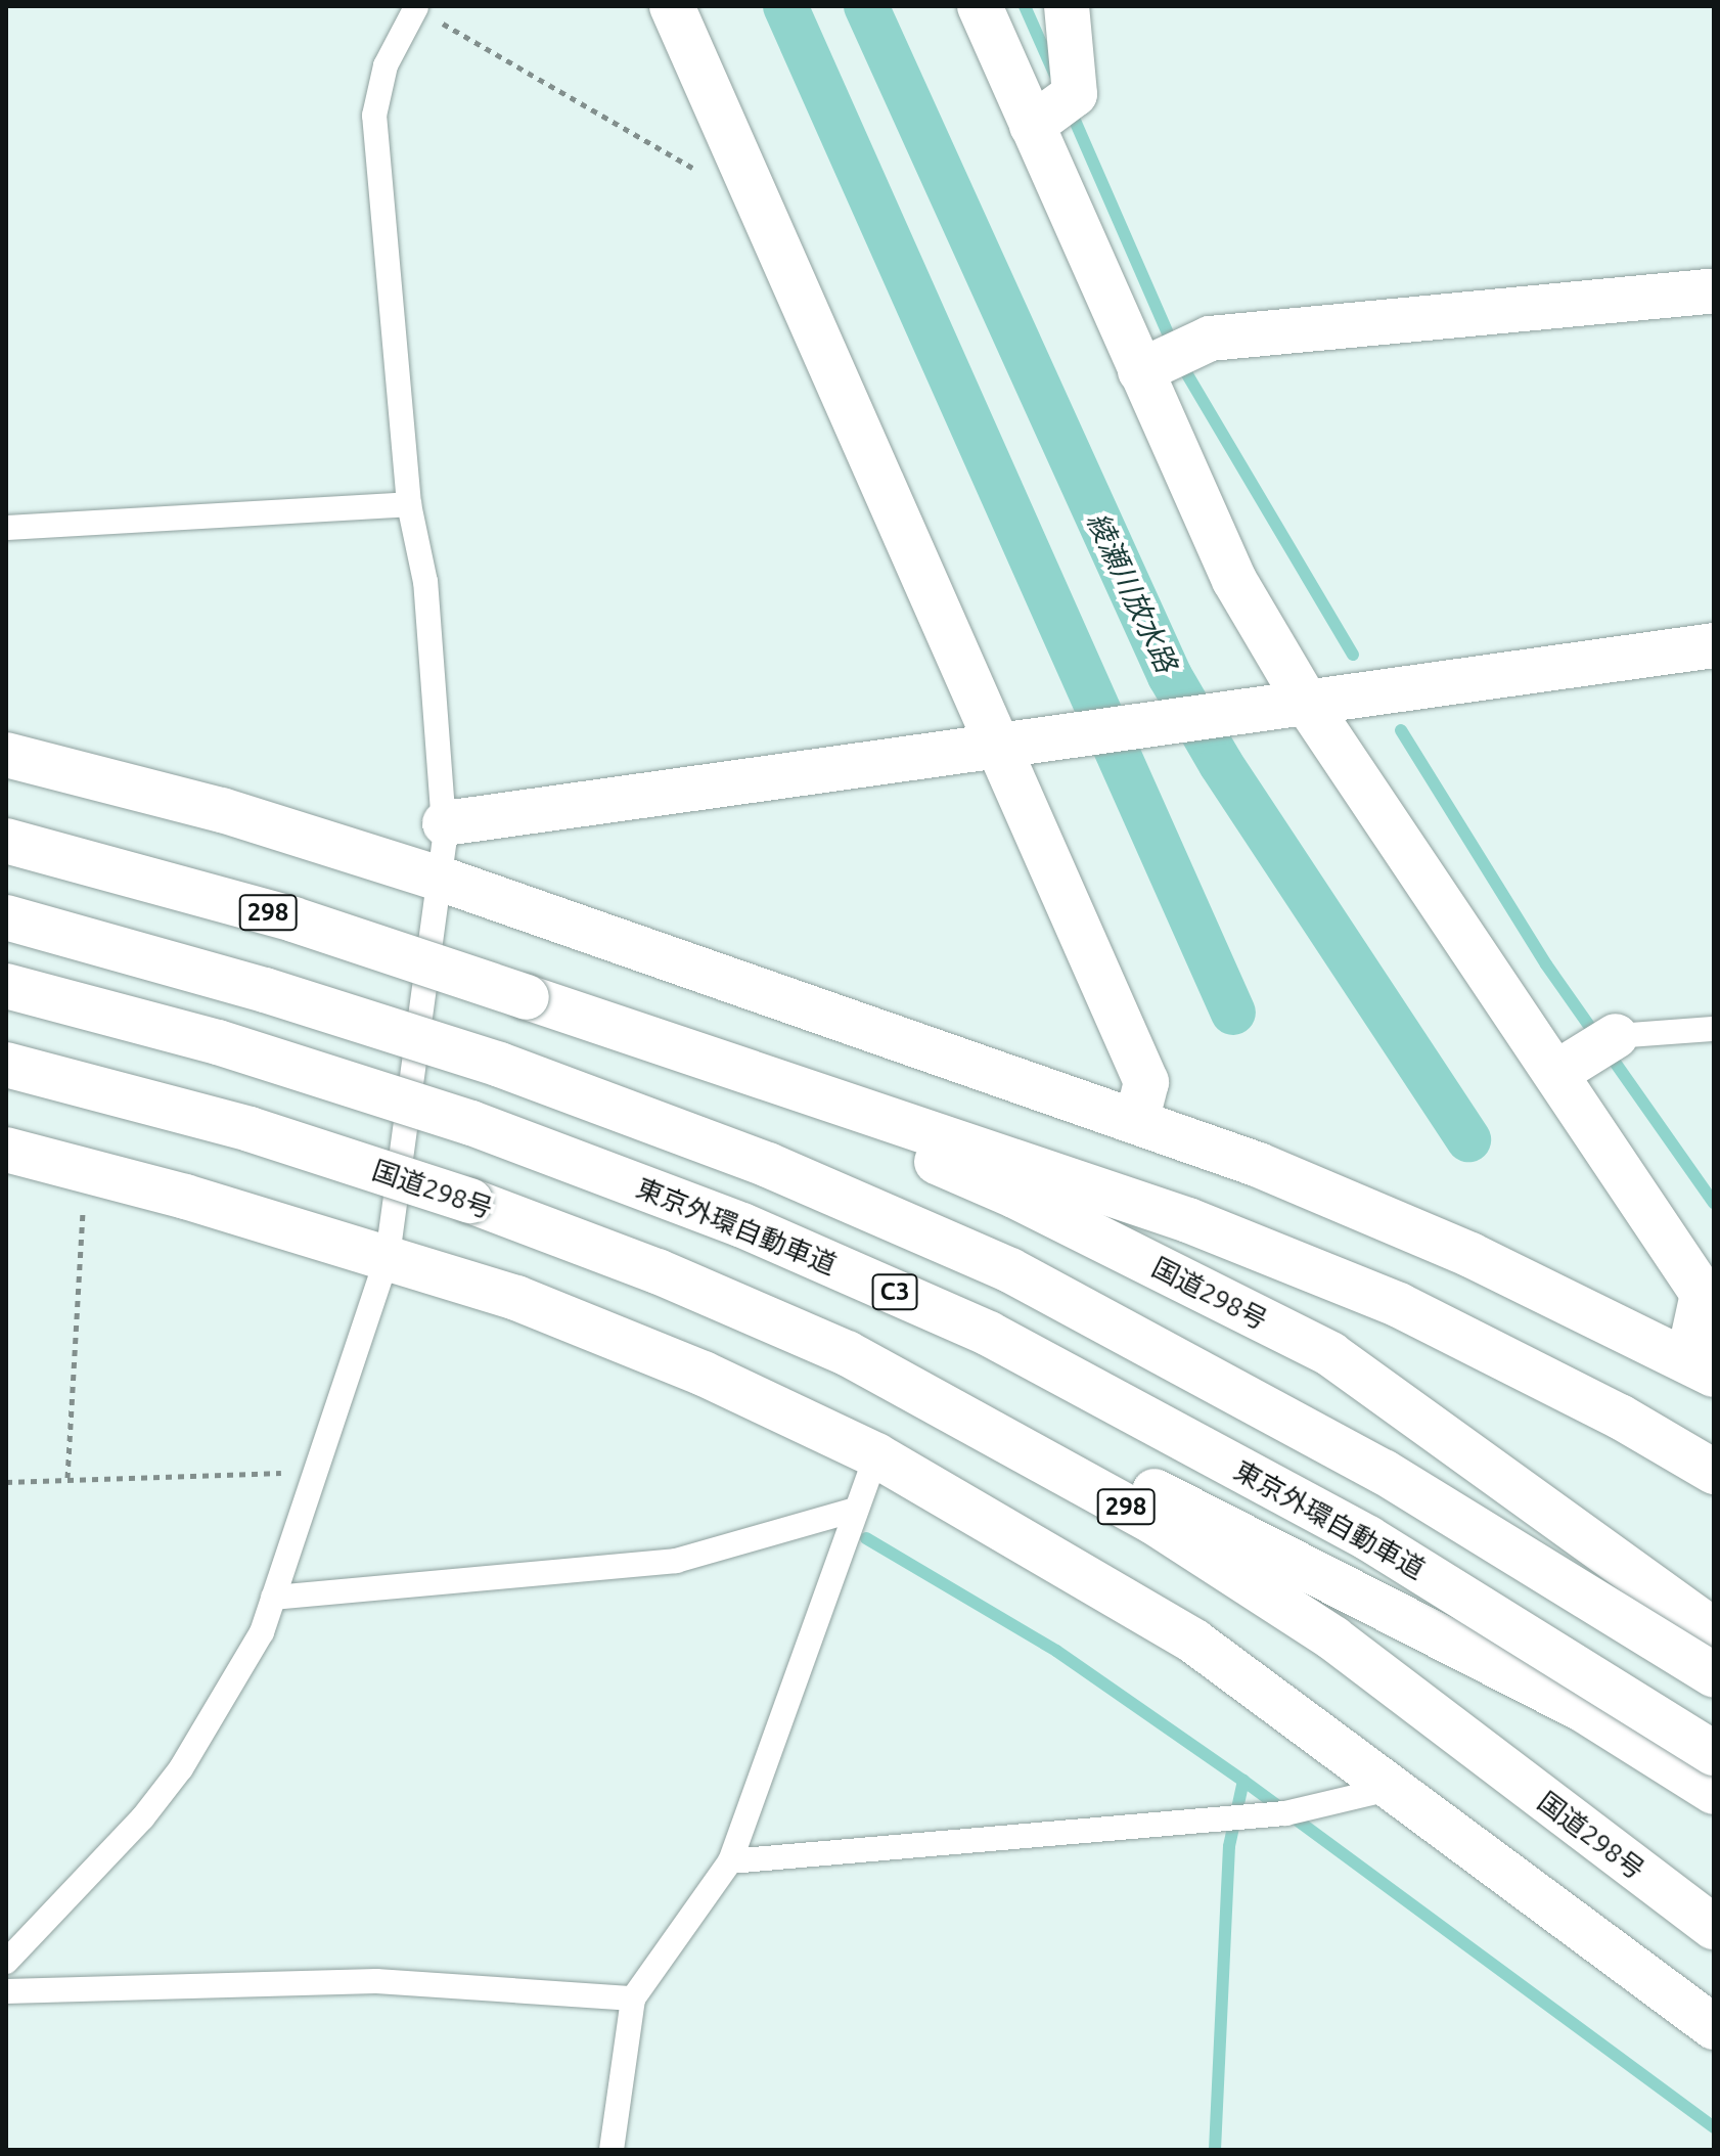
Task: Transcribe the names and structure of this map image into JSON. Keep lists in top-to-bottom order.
{
  "streets": {
    "main road": [
      "298",
      "国道298号",
      "東京外環自動車道",
      "C3"
    ]
  },
  "water": ["綾瀬川放水路"]
}
